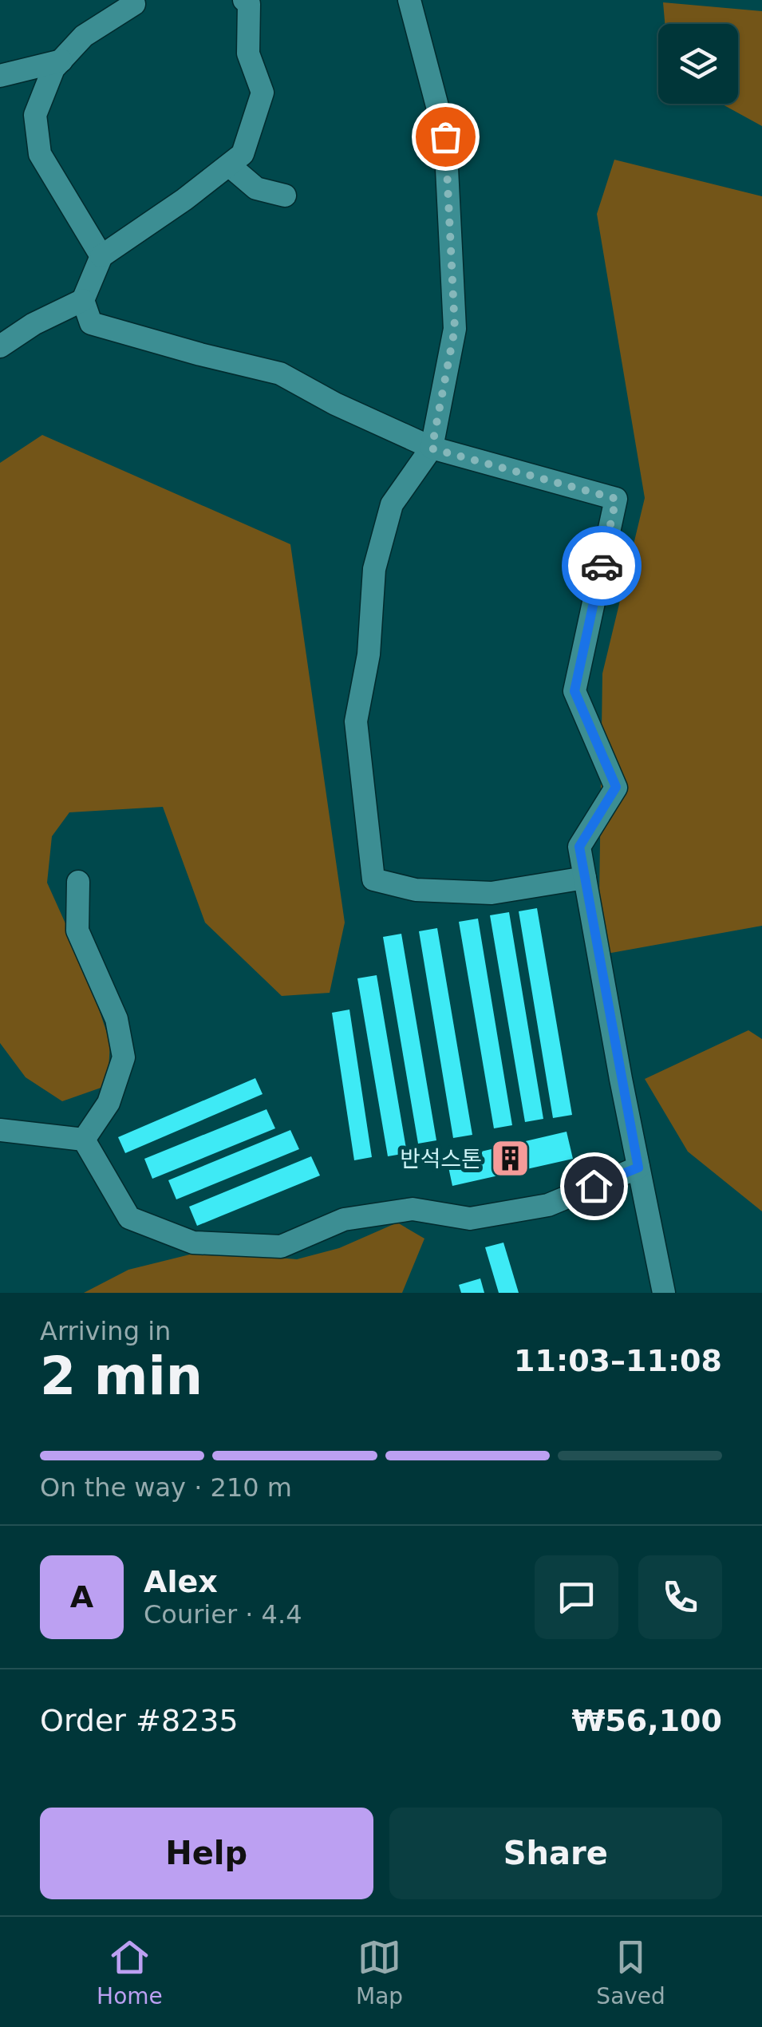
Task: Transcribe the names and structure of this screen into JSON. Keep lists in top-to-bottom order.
{
  "places": {
    "building": ["반석스톤"]
  },
  "page": {
    "heading": ["2 min", "Arriving in", "11:03–11:08"],
    "panel": [
      "Alex",
      "Courier · 4.4",
      "Order #8235",
      "₩56,100"
    ],
    "bar": "On the way · 210 m",
    "round": "A",
    "buttons": ["Help", "Share"],
    "tabs": ["Home", "Map", "Saved"]
  }
}
